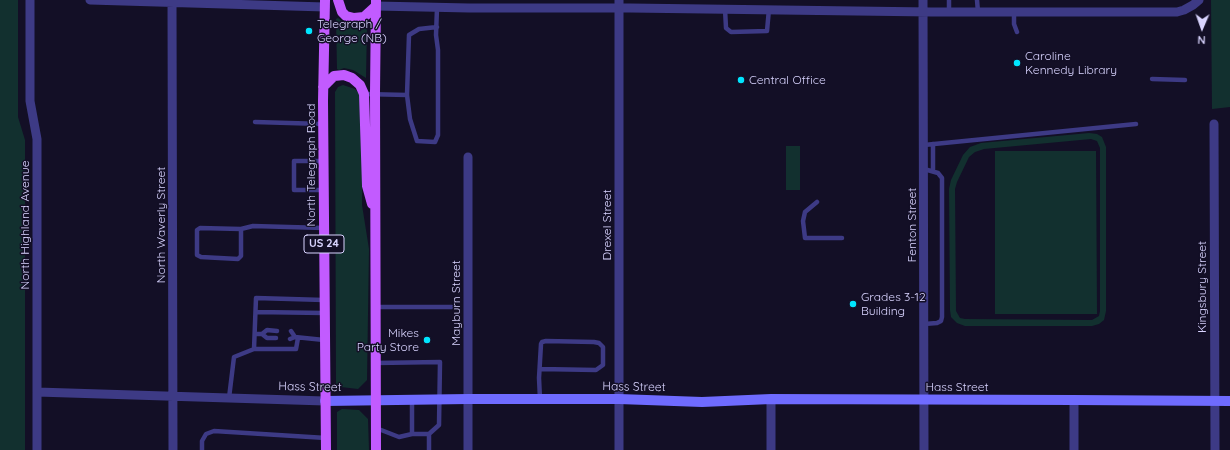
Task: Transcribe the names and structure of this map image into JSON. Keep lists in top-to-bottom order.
{
  "streets": {
    "main road": ["North Telegraph Road", "US 24"],
    "street": [
      "North Highland Avenue",
      "North Waverly Street",
      "Drexel Street",
      "Fenton Street",
      "Kingsbury Street",
      "Mayburn Street",
      "Hass Street"
    ]
  },
  "crossings": [
    ["North Telegraph Road", "Hass Street"],
    ["North Highland Avenue", "Hass Street"],
    ["North Waverly Street", "Hass Street"],
    ["Drexel Street", "Hass Street"],
    ["Fenton Street", "Hass Street"],
    ["Kingsbury Street", "Hass Street"],
    ["Mayburn Street", "Hass Street"]
  ],
  "places": [
    "Telegraph / George (NB)",
    "Caroline Kennedy Library",
    "Central Office",
    "Grades 3-12 Building",
    "Mikes Party Store"
  ],
  "north": "bottom"
}
